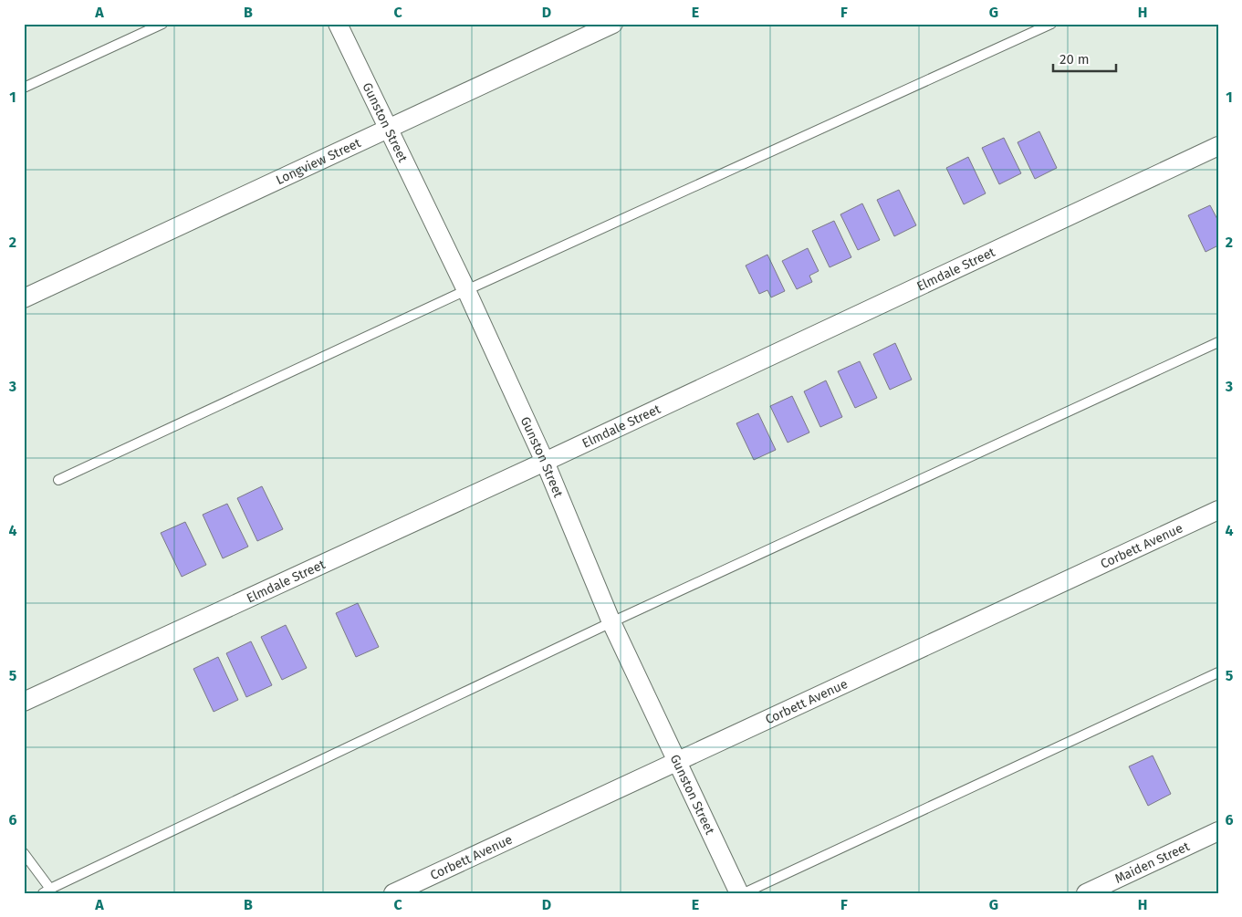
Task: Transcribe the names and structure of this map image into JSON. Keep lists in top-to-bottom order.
{
  "streets": {
    "street": [
      "Gunston Street",
      "Longview Street",
      "Elmdale Street",
      "Corbett Avenue",
      "Maiden Street"
    ]
  },
  "crossings": [
    ["Gunston Street", "Longview Street"],
    ["Gunston Street", "Elmdale Street"],
    ["Gunston Street", "Corbett Avenue"]
  ],
  "scale_bar": "20 m",
  "grid": {
    "columns": [
      "A",
      "B",
      "C",
      "D",
      "E",
      "F",
      "G",
      "H"
    ],
    "rows": [
      "1",
      "2",
      "3",
      "4",
      "5",
      "6"
    ]
  }
}
